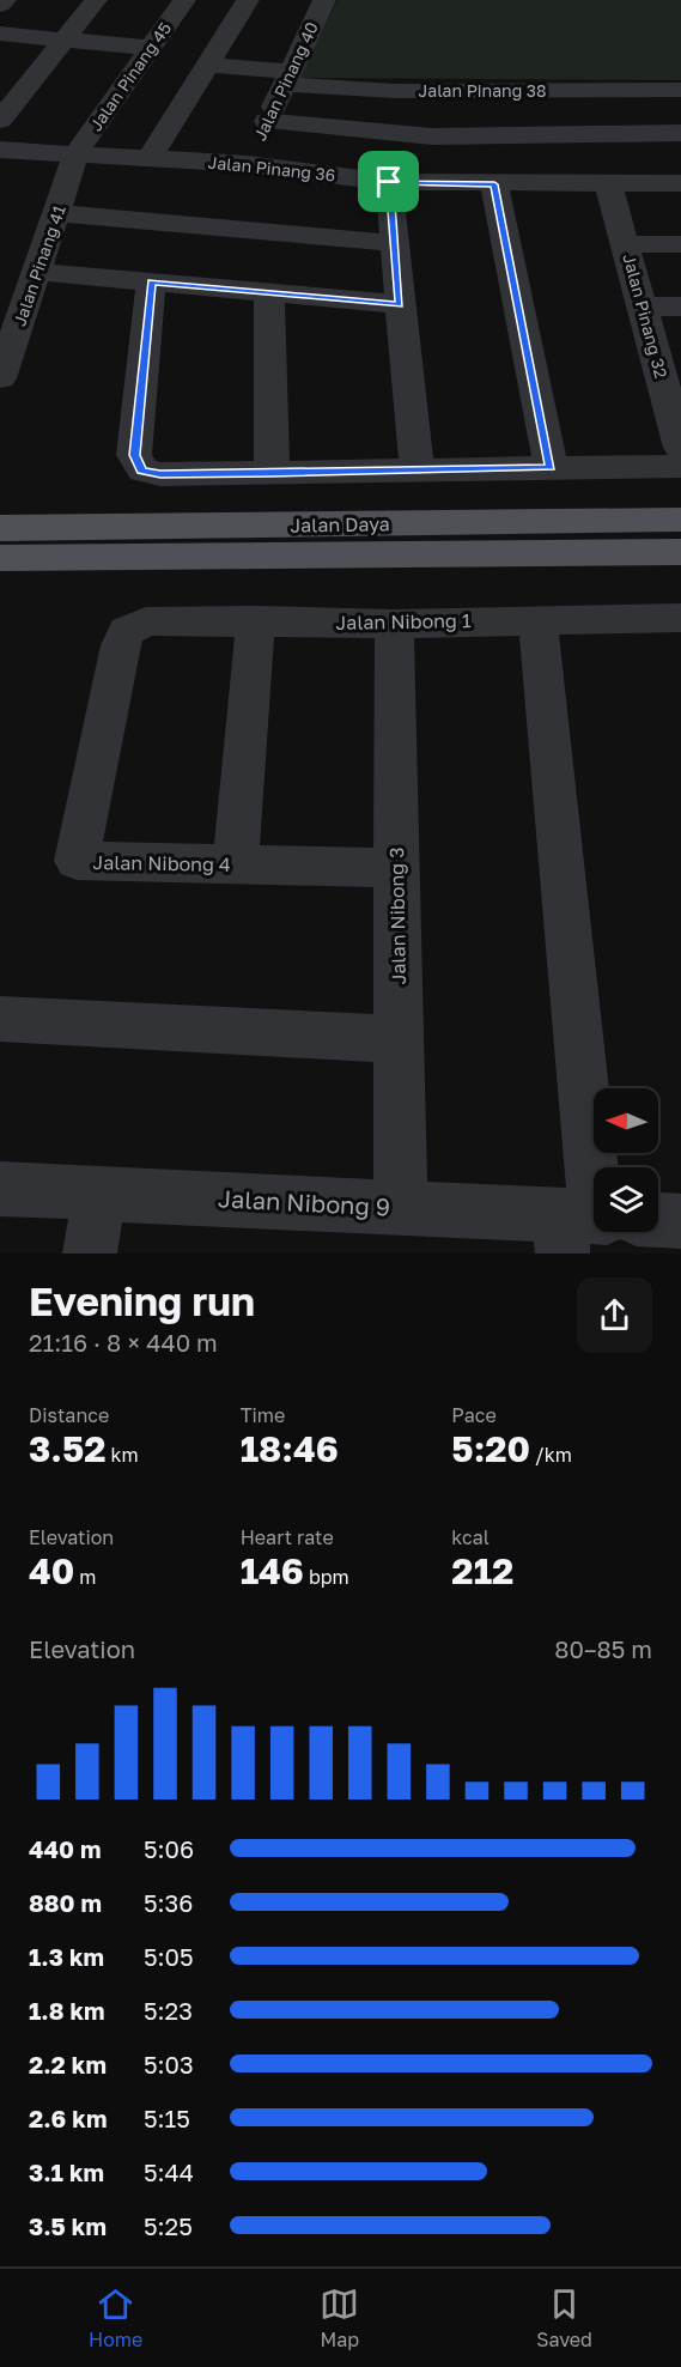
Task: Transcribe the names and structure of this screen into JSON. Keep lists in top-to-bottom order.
{
  "streets": {
    "main road": ["Jalan Daya"],
    "street": [
      "Jalan Pinang 45",
      "Jalan Pinang 40",
      "Jalan Pinang 38",
      "Jalan Pinang 36",
      "Jalan Pinang 41",
      "Jalan Pinang 32",
      "Jalan Nibong 1",
      "Jalan Nibong 4",
      "Jalan Nibong 3",
      "Jalan Nibong 9"
    ]
  },
  "crossings": [
    ["Jalan Pinang 45", "Jalan Pinang 36"],
    ["Jalan Pinang 45", "Jalan Pinang 41"],
    ["Jalan Pinang 40", "Jalan Pinang 38"],
    ["Jalan Pinang 40", "Jalan Pinang 36"],
    ["Jalan Pinang 36", "Jalan Pinang 41"],
    ["Jalan Pinang 36", "Jalan Pinang 32"],
    ["Jalan Nibong 1", "Jalan Nibong 4"],
    ["Jalan Nibong 1", "Jalan Nibong 3"],
    ["Jalan Nibong 4", "Jalan Nibong 3"],
    ["Jalan Nibong 3", "Jalan Nibong 9"]
  ],
  "north": "left",
  "page": {
    "heading": ["Evening run", "21:16 · 8 × 440 m"],
    "stats": [
      ["Distance", "3.52 km"],
      ["Time", "18:46"],
      ["Pace", "5:20 /km"],
      ["Elevation", "40 m"],
      ["Heart rate", "146 bpm"],
      ["kcal", "212"]
    ],
    "chart": ["Elevation", "80–85 m"],
    "list": [
      {
        "name": "440 m",
        "note": "5:06"
      },
      {
        "name": "880 m",
        "note": "5:36"
      },
      {
        "name": "1.3 km",
        "note": "5:05"
      },
      {
        "name": "1.8 km",
        "note": "5:23"
      },
      {
        "name": "2.2 km",
        "note": "5:03"
      },
      {
        "name": "2.6 km",
        "note": "5:15"
      },
      {
        "name": "3.1 km",
        "note": "5:44"
      },
      {
        "name": "3.5 km",
        "note": "5:25"
      }
    ],
    "tabs": ["Home", "Map", "Saved"]
  }
}
